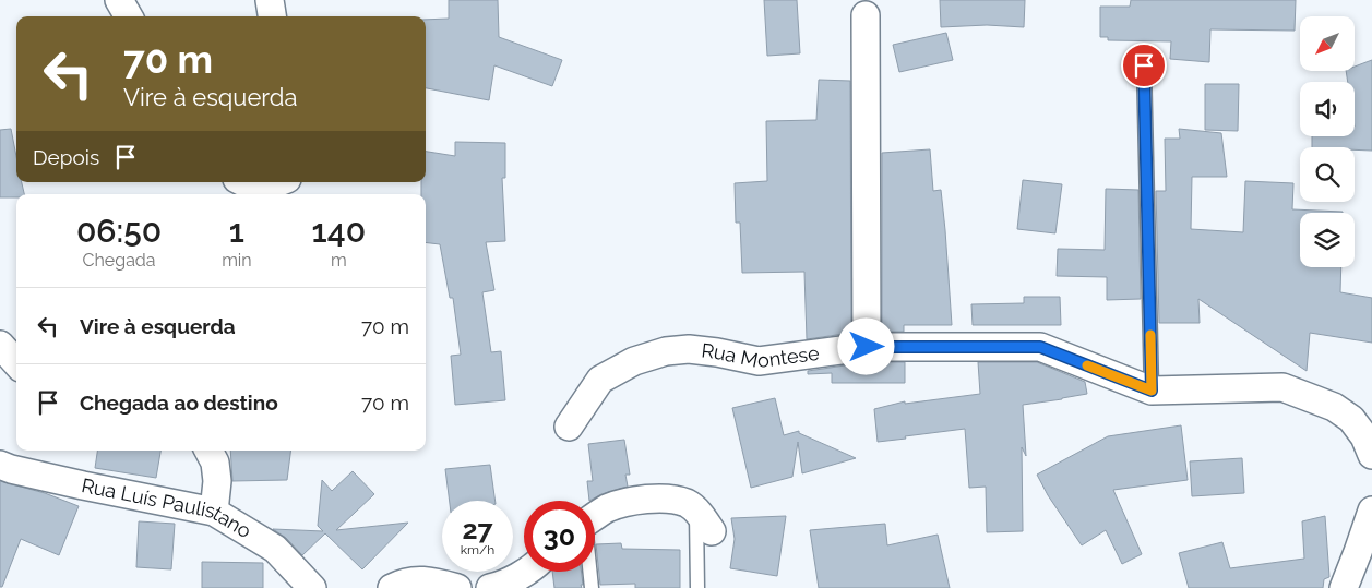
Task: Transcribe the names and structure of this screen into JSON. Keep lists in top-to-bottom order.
{
  "streets": {
    "street": ["Rua Montese", "Rua Luís Paulistano"]
  },
  "north": "bottom left",
  "page": {
    "turn": ["70 m", "Vire à esquerda"],
    "then": "Depois",
    "eta": [
      "06:50",
      "Chegada",
      "1",
      "min",
      "140",
      "m"
    ],
    "list": [
      {
        "name": "Vire à esquerda",
        "value": "70 m"
      },
      {
        "name": "Chegada ao destino",
        "value": "70 m"
      }
    ],
    "speed": "27 km/h",
    "limit": "30"
  }
}
